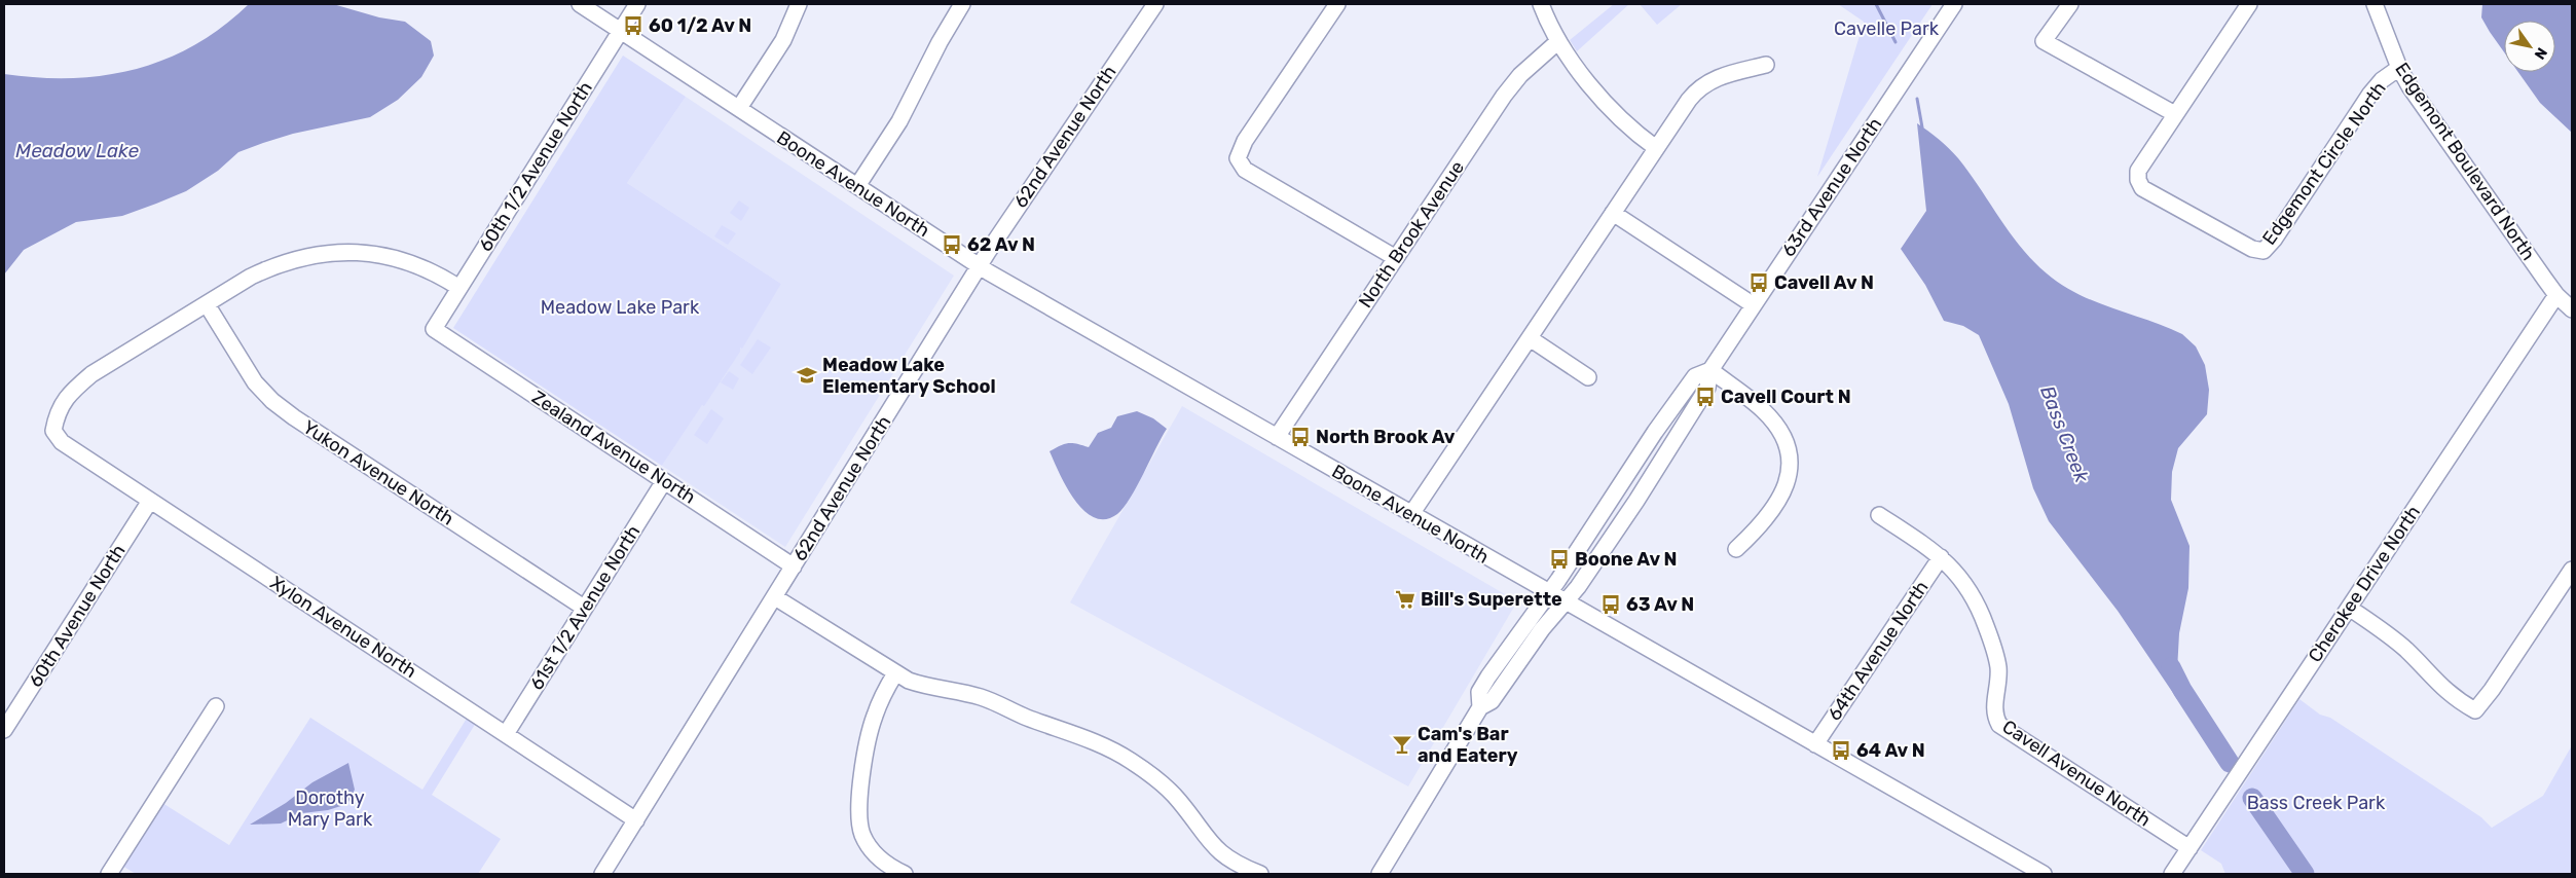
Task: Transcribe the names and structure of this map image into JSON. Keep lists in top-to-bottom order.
{
  "streets": {
    "street": [
      "62nd Avenue North",
      "Edgemont Boulevard North",
      "Edgemont Circle North",
      "60th 1/2 Avenue North",
      "Boone Avenue North",
      "63rd Avenue North",
      "North Brook Avenue",
      "Zealand Avenue North",
      "Yukon Avenue North",
      "Cherokee Drive North",
      "61st 1/2 Avenue North",
      "60th Avenue North",
      "Xylon Avenue North",
      "64th Avenue North",
      "Cavell Avenue North"
    ]
  },
  "crossings": [
    ["62nd Avenue North", "Boone Avenue North"],
    ["62nd Avenue North", "Zealand Avenue North"],
    ["62nd Avenue North", "Xylon Avenue North"],
    ["Edgemont Boulevard North", "Edgemont Circle North"],
    ["Edgemont Boulevard North", "Cherokee Drive North"],
    ["60th 1/2 Avenue North", "Boone Avenue North"],
    ["60th 1/2 Avenue North", "Zealand Avenue North"],
    ["Boone Avenue North", "63rd Avenue North"],
    ["Boone Avenue North", "North Brook Avenue"],
    ["Boone Avenue North", "64th Avenue North"],
    ["Zealand Avenue North", "61st 1/2 Avenue North"],
    ["Yukon Avenue North", "61st 1/2 Avenue North"],
    ["Yukon Avenue North", "Xylon Avenue North"],
    ["Cherokee Drive North", "Cavell Avenue North"],
    ["61st 1/2 Avenue North", "Xylon Avenue North"],
    ["60th Avenue North", "Xylon Avenue North"],
    ["64th Avenue North", "Cavell Avenue North"]
  ],
  "water": ["Meadow Lake", "Bass Creek"],
  "parks": [
    "Cavelle Park",
    "Meadow Lake Park",
    "Dorothy Mary Park",
    "Bass Creek Park"
  ],
  "places": {
    "bus stop": [
      "60 1/2 Av N",
      "62 Av N",
      "Cavell Av N",
      "Cavell Court N",
      "North Brook Av",
      "Boone Av N",
      "63 Av N",
      "64 Av N"
    ],
    "school or university": ["Meadow Lake Elementary School"],
    "supermarket": ["Bill's Superette"],
    "bar": ["Cam's Bar and Eatery"]
  },
  "north": "bottom right"
}
